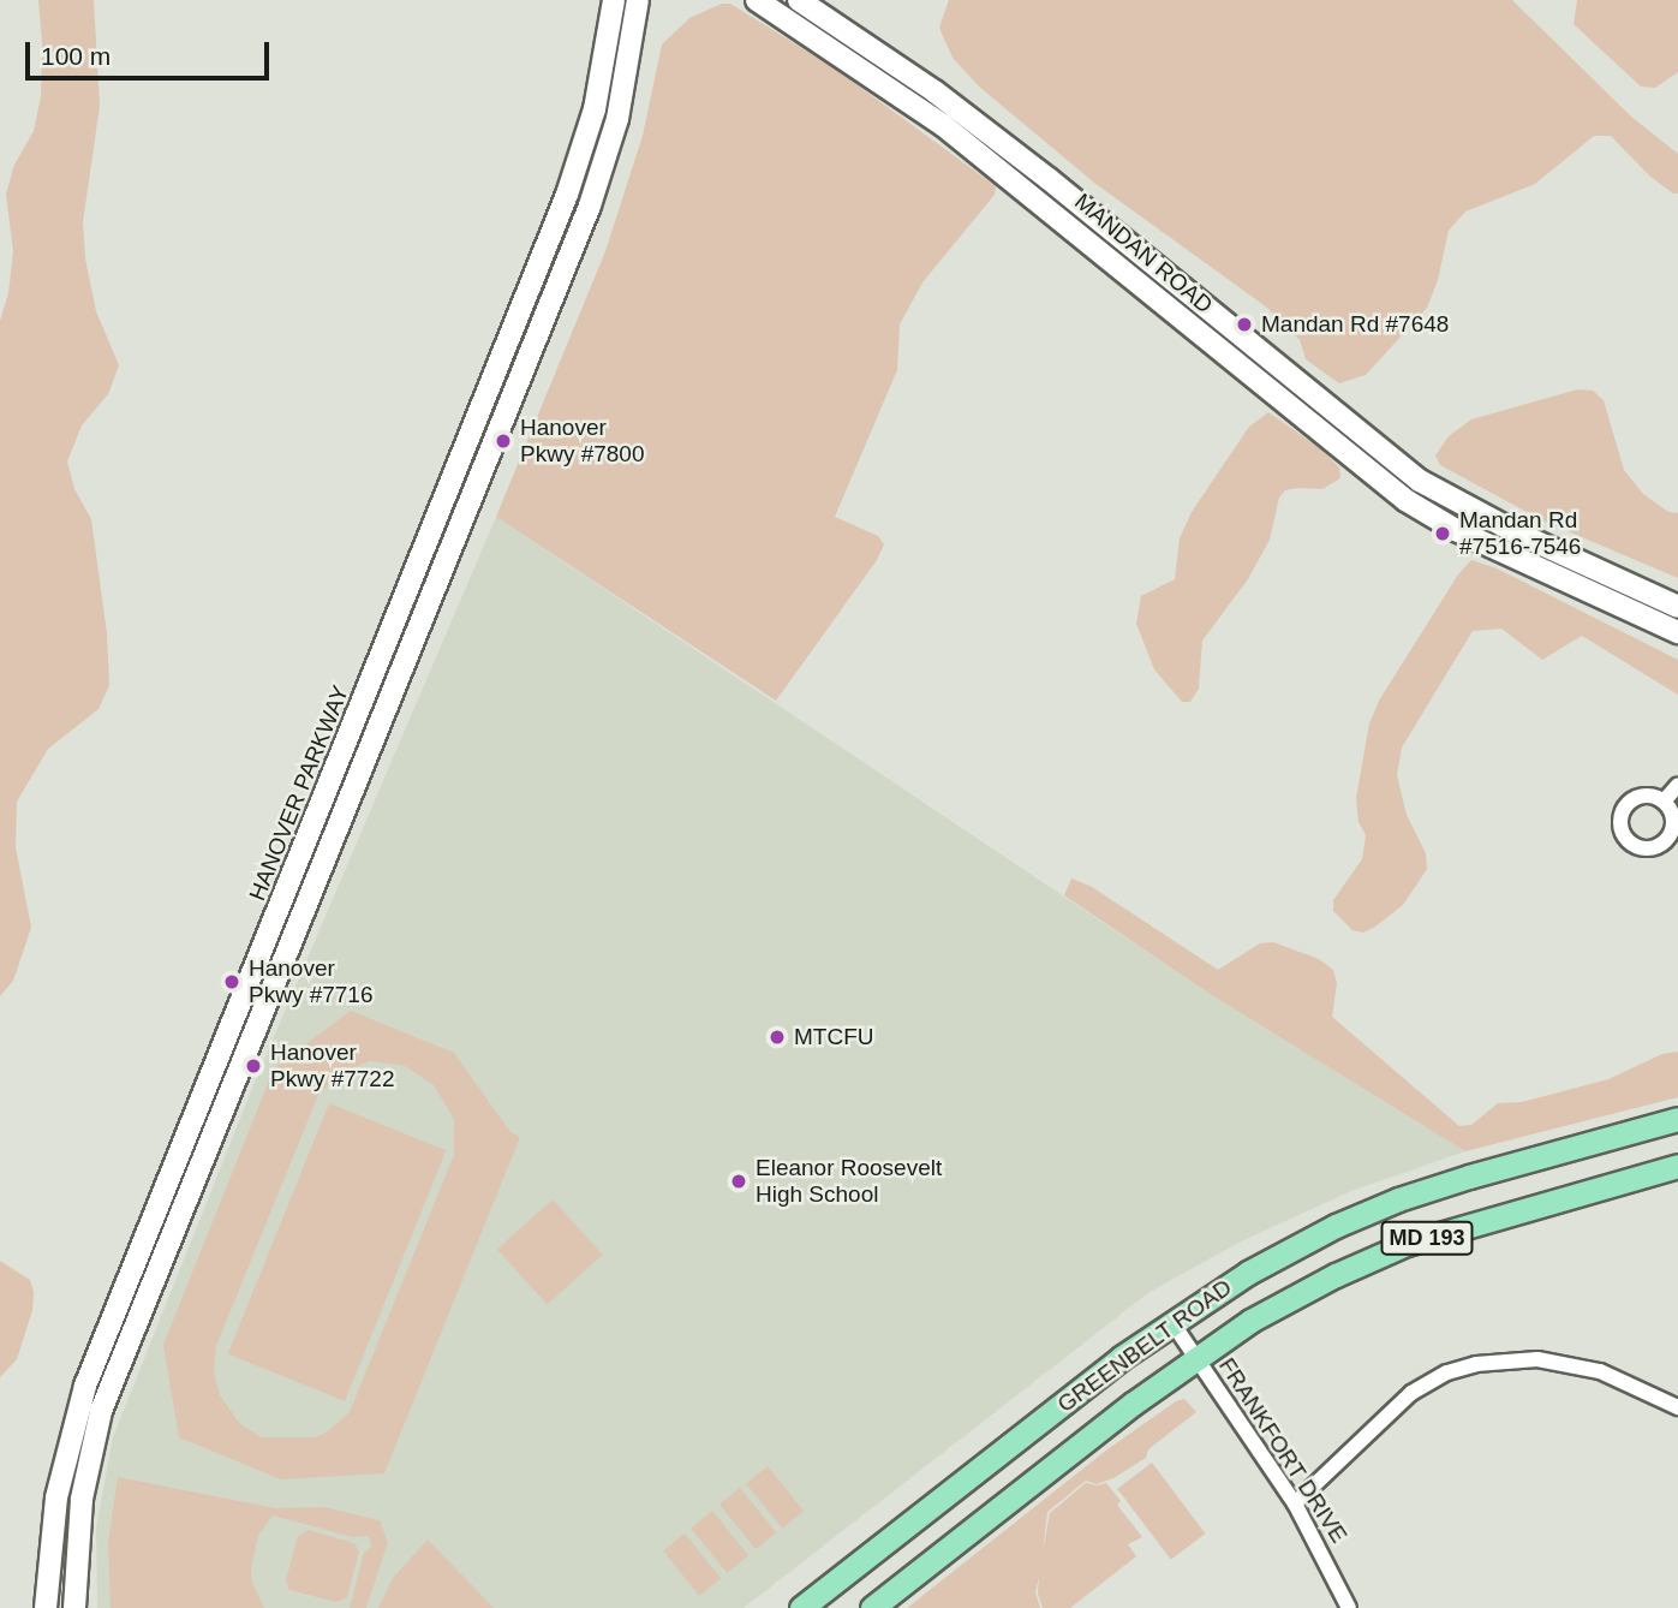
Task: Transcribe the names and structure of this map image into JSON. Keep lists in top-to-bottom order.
{
  "streets": {
    "main road": ["MD 193", "GREENBELT ROAD"],
    "street": ["MANDAN ROAD", "HANOVER PARKWAY", "FRANKFORT DRIVE"]
  },
  "crossings": [
    ["GREENBELT ROAD", "FRANKFORT DRIVE"]
  ],
  "places": [
    "Mandan Rd #7648",
    "Hanover Pkwy #7800",
    "Mandan Rd #7516-7546",
    "Hanover Pkwy #7716",
    "MTCFU",
    "Hanover Pkwy #7722",
    "Eleanor Roosevelt High School"
  ],
  "scale_bar": "100 m"
}
